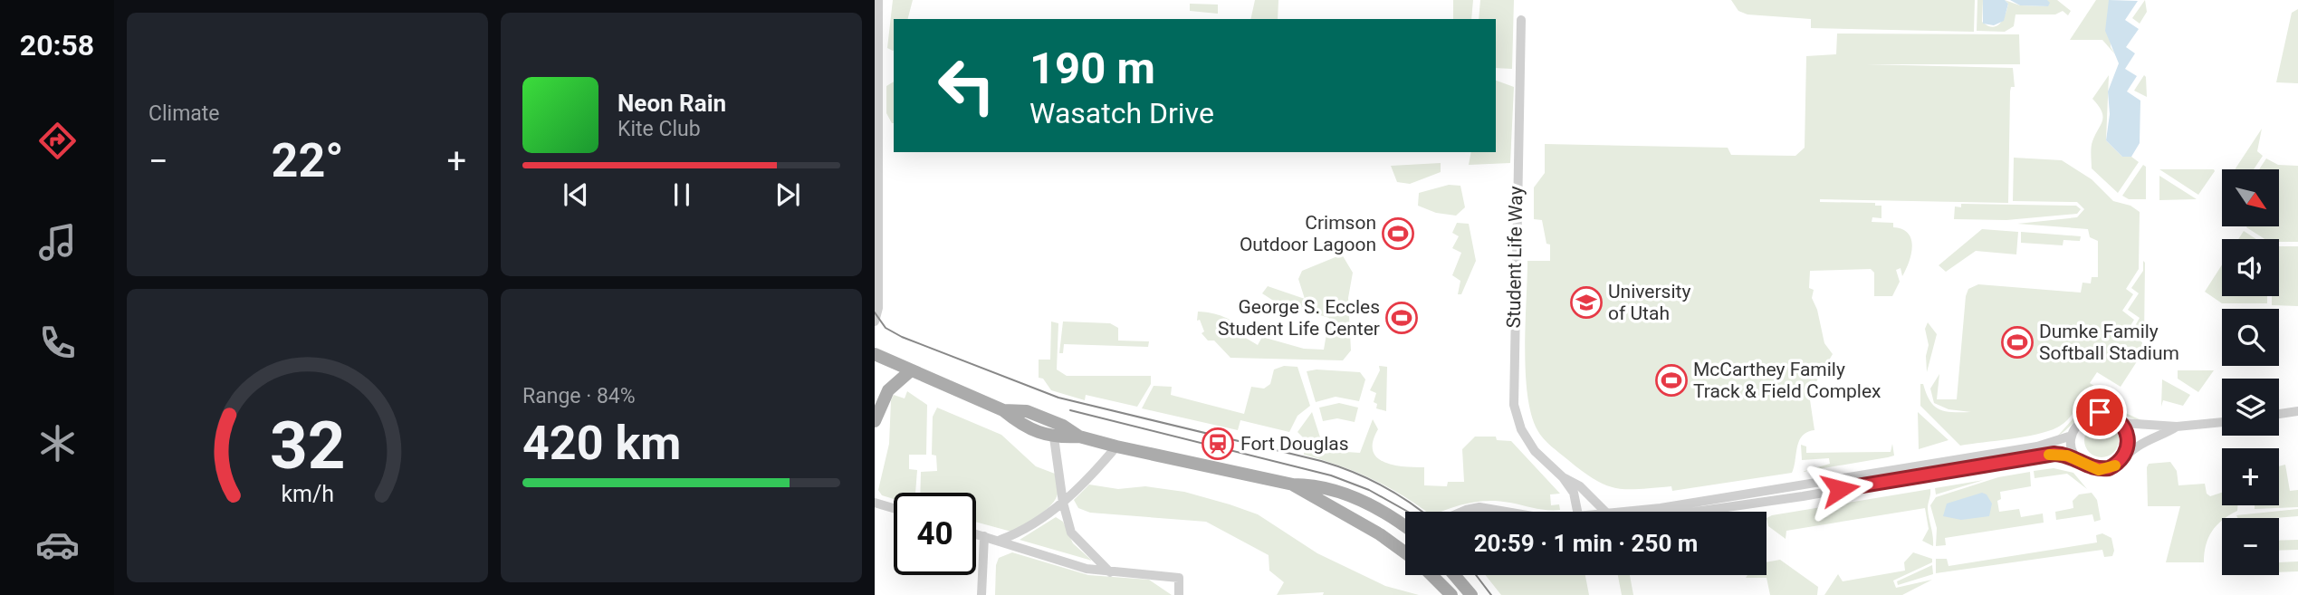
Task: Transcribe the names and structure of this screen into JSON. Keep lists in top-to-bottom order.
{
  "streets": {
    "street": ["Student Life Way"]
  },
  "places": {
    "sports": [
      "Crimson Outdoor Lagoon",
      "George S. Eccles Student Life Center",
      "Dumke Family Softball Stadium",
      "McCarthey Family Track & Field Complex"
    ],
    "school or university": ["University of Utah"],
    "station": ["Fort Douglas"]
  },
  "north": "bottom right",
  "page": {
    "tabs": "20:58",
    "tile": [
      "Climate",
      ["Range · 84%", "420 km"]
    ],
    "turn": ["190 m", "Wasatch Drive"],
    "song": ["Neon Rain", "Kite Club"],
    "heat": ["−", "22°", "+"],
    "map_buttons": ["+", "−"],
    "limit": "40",
    "trip": "20:59 · 1 min · 250 m",
    "gauge": ["32", "km/h"]
  }
}
